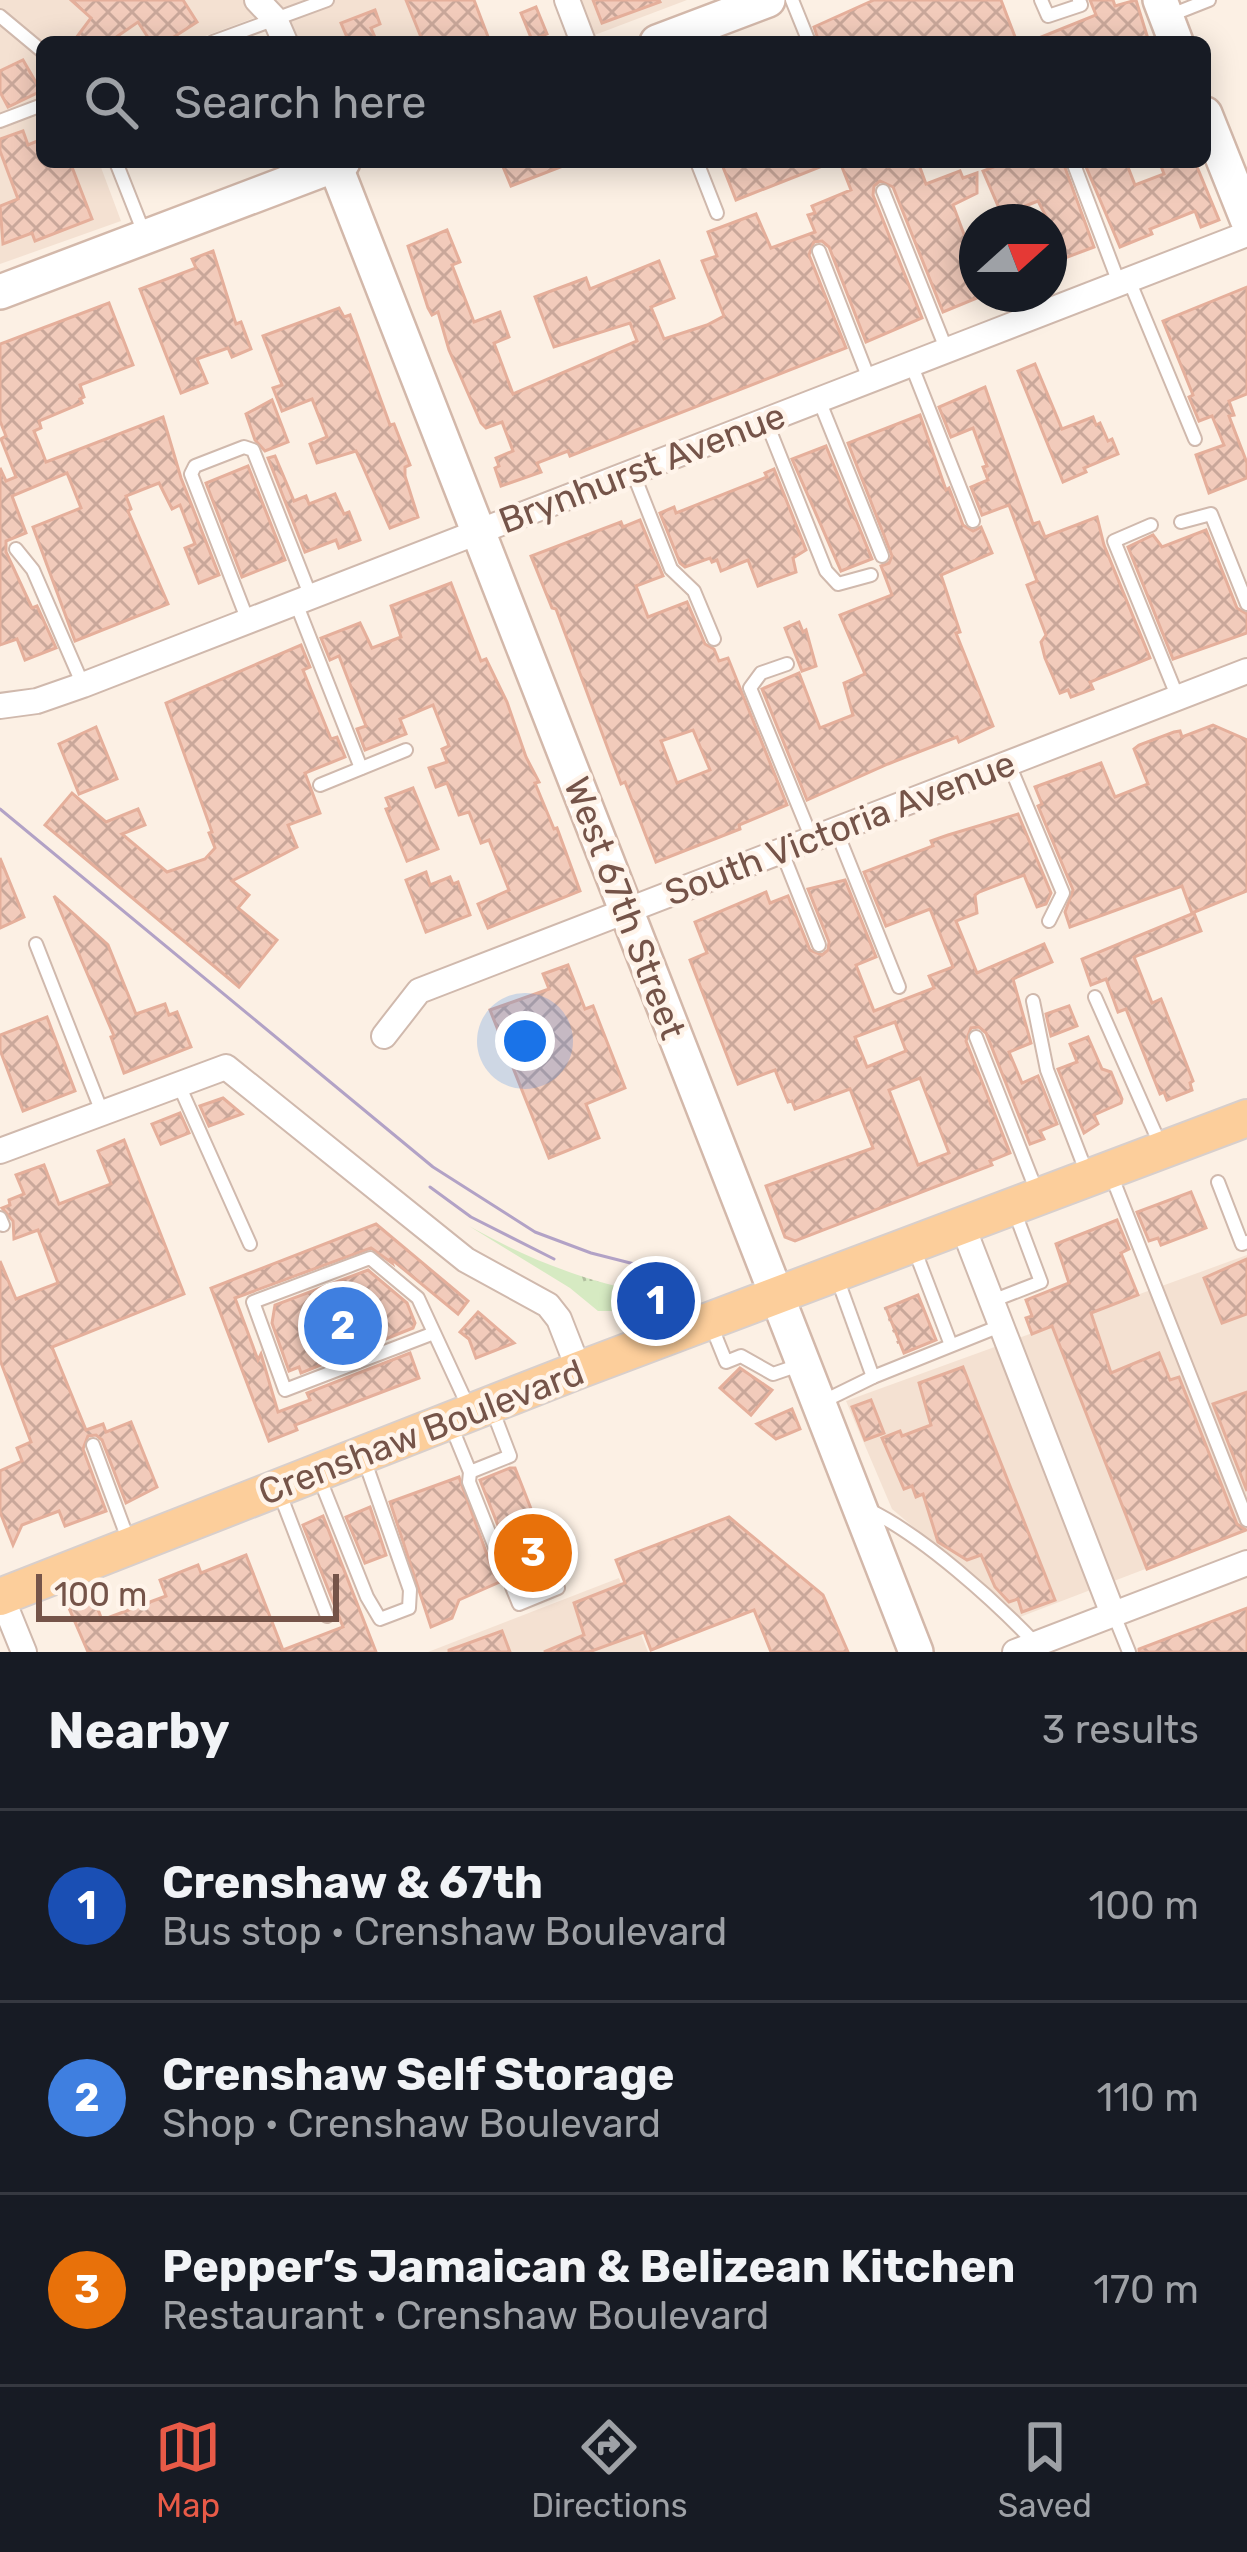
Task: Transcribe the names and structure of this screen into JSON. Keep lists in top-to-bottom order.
{
  "streets": {
    "main road": ["Crenshaw Boulevard"],
    "street": ["Brynhurst Avenue", "South Victoria Avenue", "West 67th Street"]
  },
  "crossings": [
    ["Brynhurst Avenue", "West 67th Street"],
    ["South Victoria Avenue", "West 67th Street"],
    ["West 67th Street", "Crenshaw Boulevard"]
  ],
  "scale_bar": "100 m",
  "north": "right",
  "page": {
    "search": "Search here",
    "pins": ["1", "2", "3"],
    "scale": "100 m",
    "heading": ["Nearby", "3 results"],
    "list": [
      {
        "mark": "1",
        "name": "Crenshaw & 67th",
        "note": "Bus stop · Crenshaw Boulevard",
        "value": "100 m"
      },
      {
        "mark": "2",
        "name": "Crenshaw Self Storage",
        "note": "Shop · Crenshaw Boulevard",
        "value": "110 m"
      },
      {
        "mark": "3",
        "name": "Pepper’s Jamaican & Belizean Kitchen",
        "note": "Restaurant · Crenshaw Boulevard",
        "value": "170 m"
      }
    ],
    "nav": ["Map", "Directions", "Saved"]
  }
}
